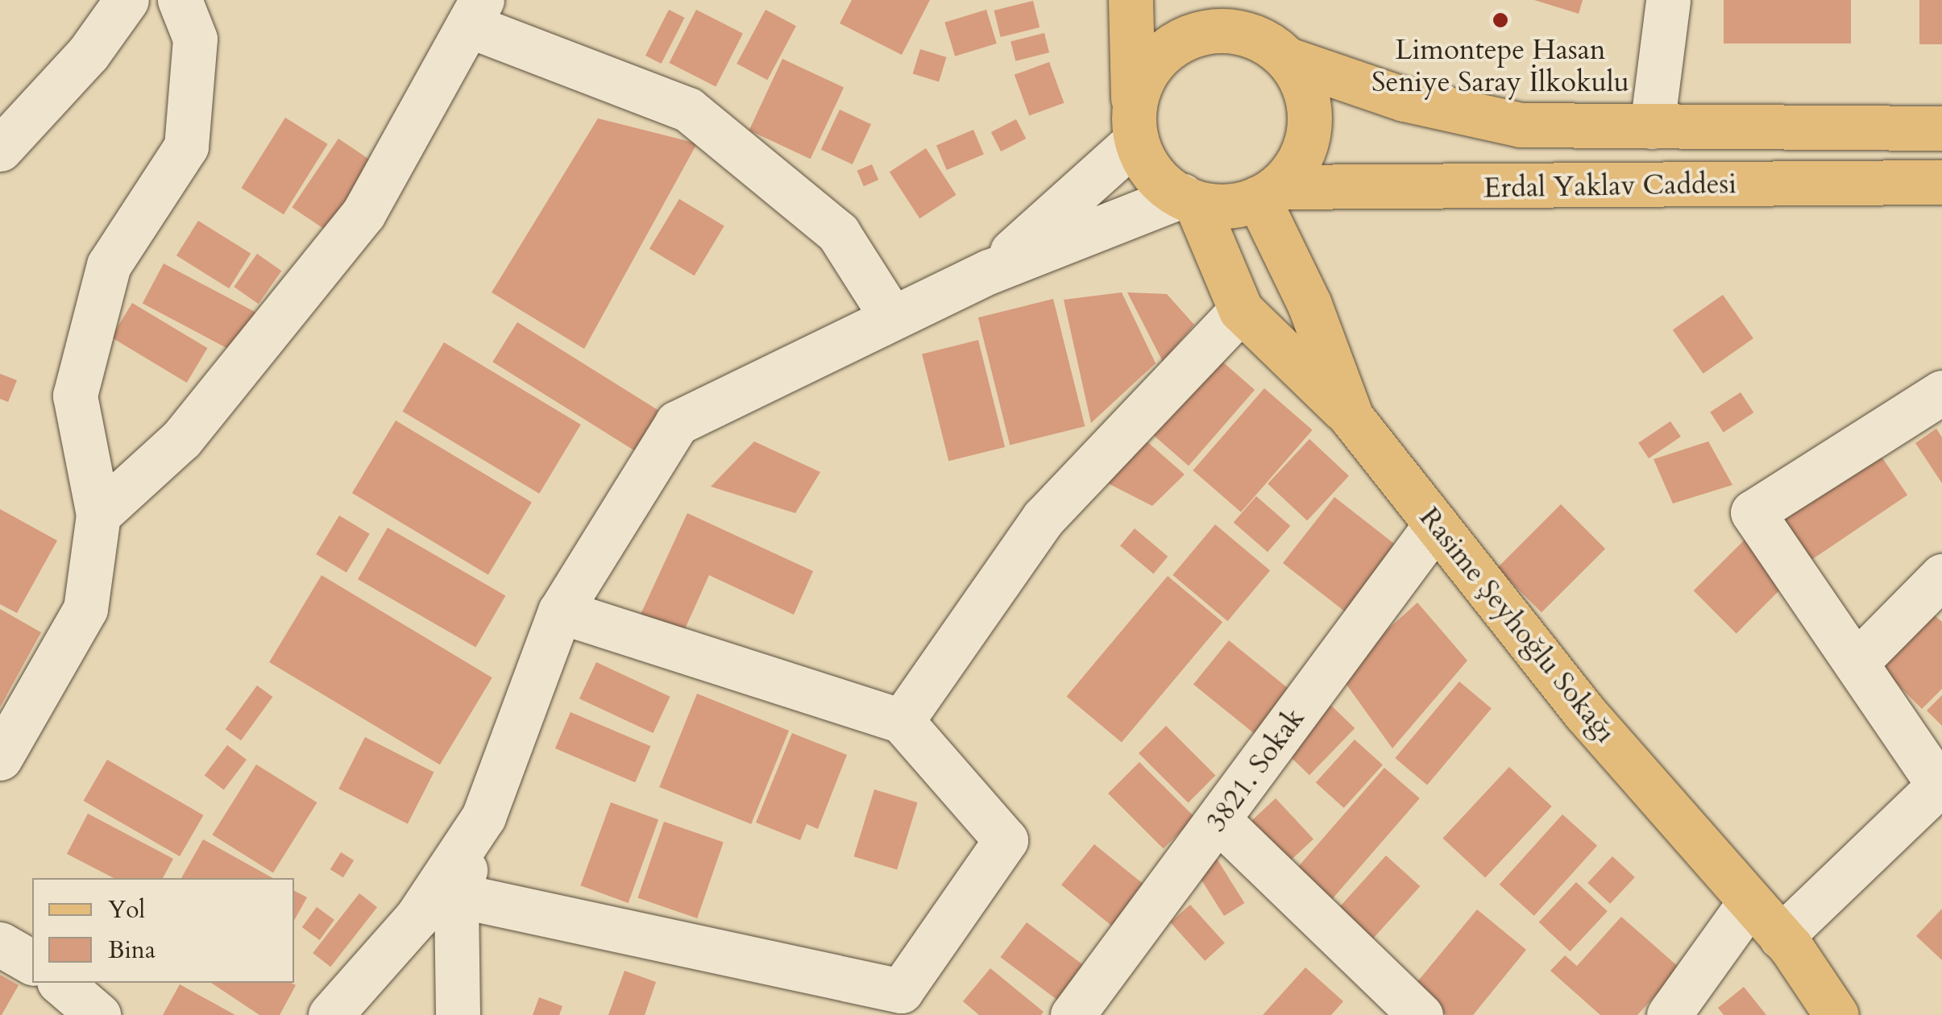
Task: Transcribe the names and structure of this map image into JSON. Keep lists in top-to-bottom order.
{
  "streets": {
    "main road": ["Erdal Yaklav Caddesi", "Rasime Şeyhoğlu Sokağı"],
    "street": ["3821. Sokak"]
  },
  "crossings": [
    ["Erdal Yaklav Caddesi", "Rasime Şeyhoğlu Sokağı"],
    ["Rasime Şeyhoğlu Sokağı", "3821. Sokak"]
  ],
  "places": ["Limontepe Hasan Seniye Saray İlkokulu"],
  "legend": ["Yol", "Bina"]
}
